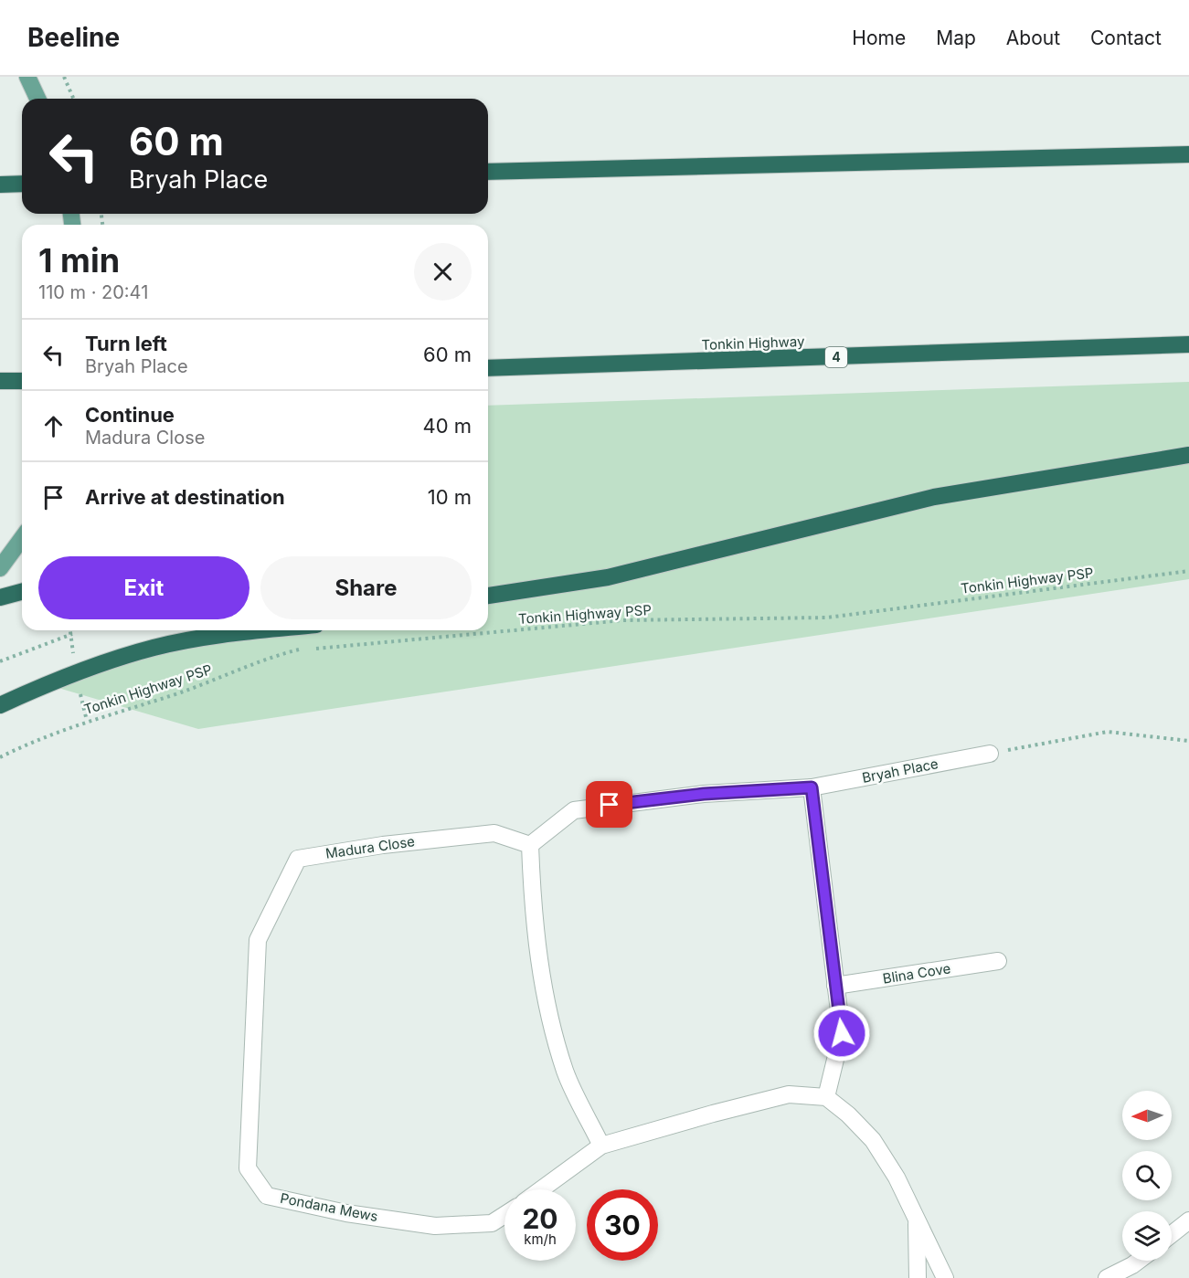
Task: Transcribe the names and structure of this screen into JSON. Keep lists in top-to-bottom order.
{
  "streets": {
    "highway": ["Tonkin Highway", "4"],
    "street": [
      "Bryah Place",
      "Madura Close",
      "Blina Cove",
      "Pondana Mews"
    ],
    "path": ["Tonkin Highway PSP"]
  },
  "crossings": [
    ["Bryah Place", "Madura Close"],
    ["Madura Close", "Pondana Mews"]
  ],
  "north": "left",
  "page": {
    "header": "Beeline",
    "nav": [
      "Home",
      "Map",
      "About",
      "Contact"
    ],
    "turn": ["60 m", "Bryah Place"],
    "heading": ["1 min", "110 m · 20:41"],
    "list": [
      {
        "name": "Turn left",
        "note": "Bryah Place",
        "value": "60 m"
      },
      {
        "name": "Continue",
        "note": "Madura Close",
        "value": "40 m"
      },
      {
        "name": "Arrive at destination",
        "value": "10 m"
      }
    ],
    "buttons": ["Exit", "Share"],
    "speed": "20 km/h",
    "limit": "30"
  }
}
